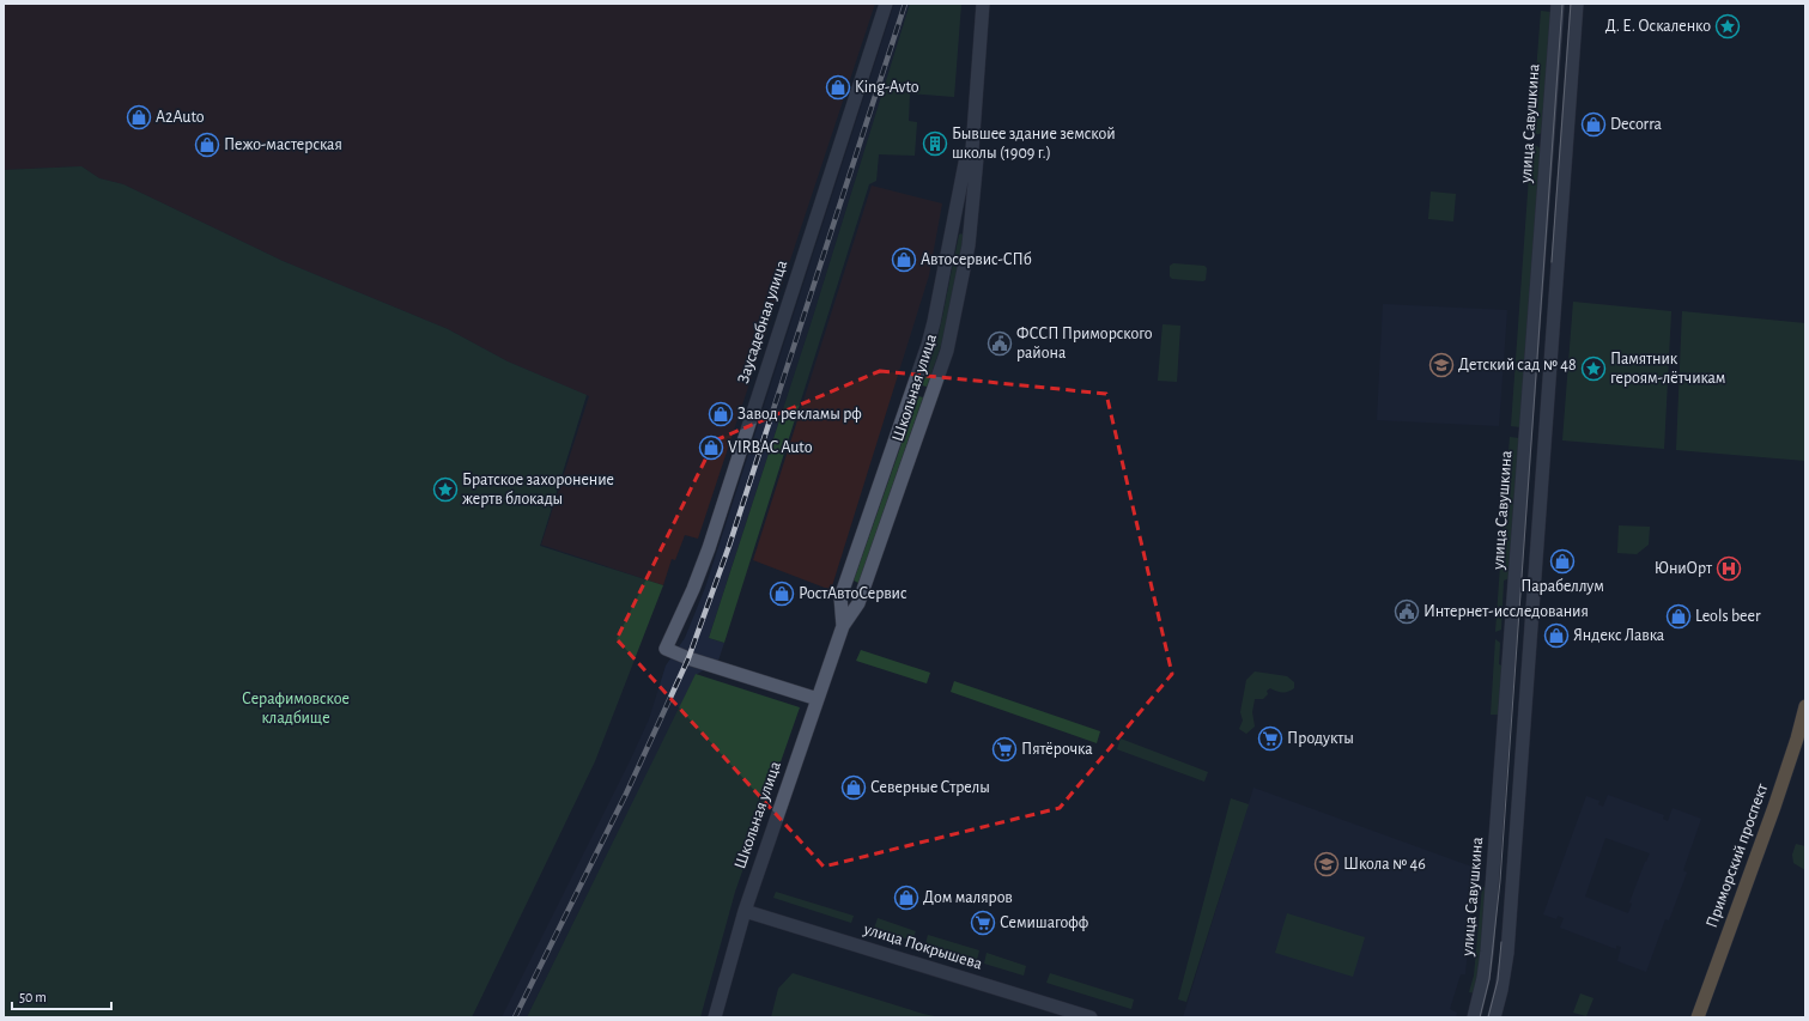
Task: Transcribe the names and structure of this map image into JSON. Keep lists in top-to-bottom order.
{
  "streets": {
    "main road": ["Приморский проспект"],
    "street": [
      "улица Савушкина",
      "Заусадебная улица",
      "Школьная улица",
      "улица Покрышева"
    ]
  },
  "crossings": [
    ["Заусадебная улица", "Школьная улица"],
    ["Школьная улица", "улица Покрышева"]
  ],
  "parks": ["Серафимовское кладбище"],
  "places": {
    "place": ["Д. Е. Оскаленко", "Памятник героям-лётчикам", "Братское захоронение жертв блокады"],
    "shop": [
      "King-Avto",
      "A2Auto",
      "Decorra",
      "Пежо-мастерская",
      "Автосервис-СПб",
      "Завод рекламы рф",
      "VIRBAC Auto",
      "Парабеллум",
      "РостАвтоСервис",
      "Leols beer",
      "Яндекс Лавка",
      "Северные Стрелы",
      "Дом маляров"
    ],
    "building": ["Бывшее здание земской школы (1909 г.)"],
    "public building": ["ФССП Приморского района", "Интернет-исследования"],
    "school or university": ["Детский сад № 48", "Школа № 46"],
    "hospital": ["ЮниОрт"],
    "supermarket": ["Продукты", "Пятёрочка", "Семишагофф"]
  },
  "scale_bar": "50 m"
}
